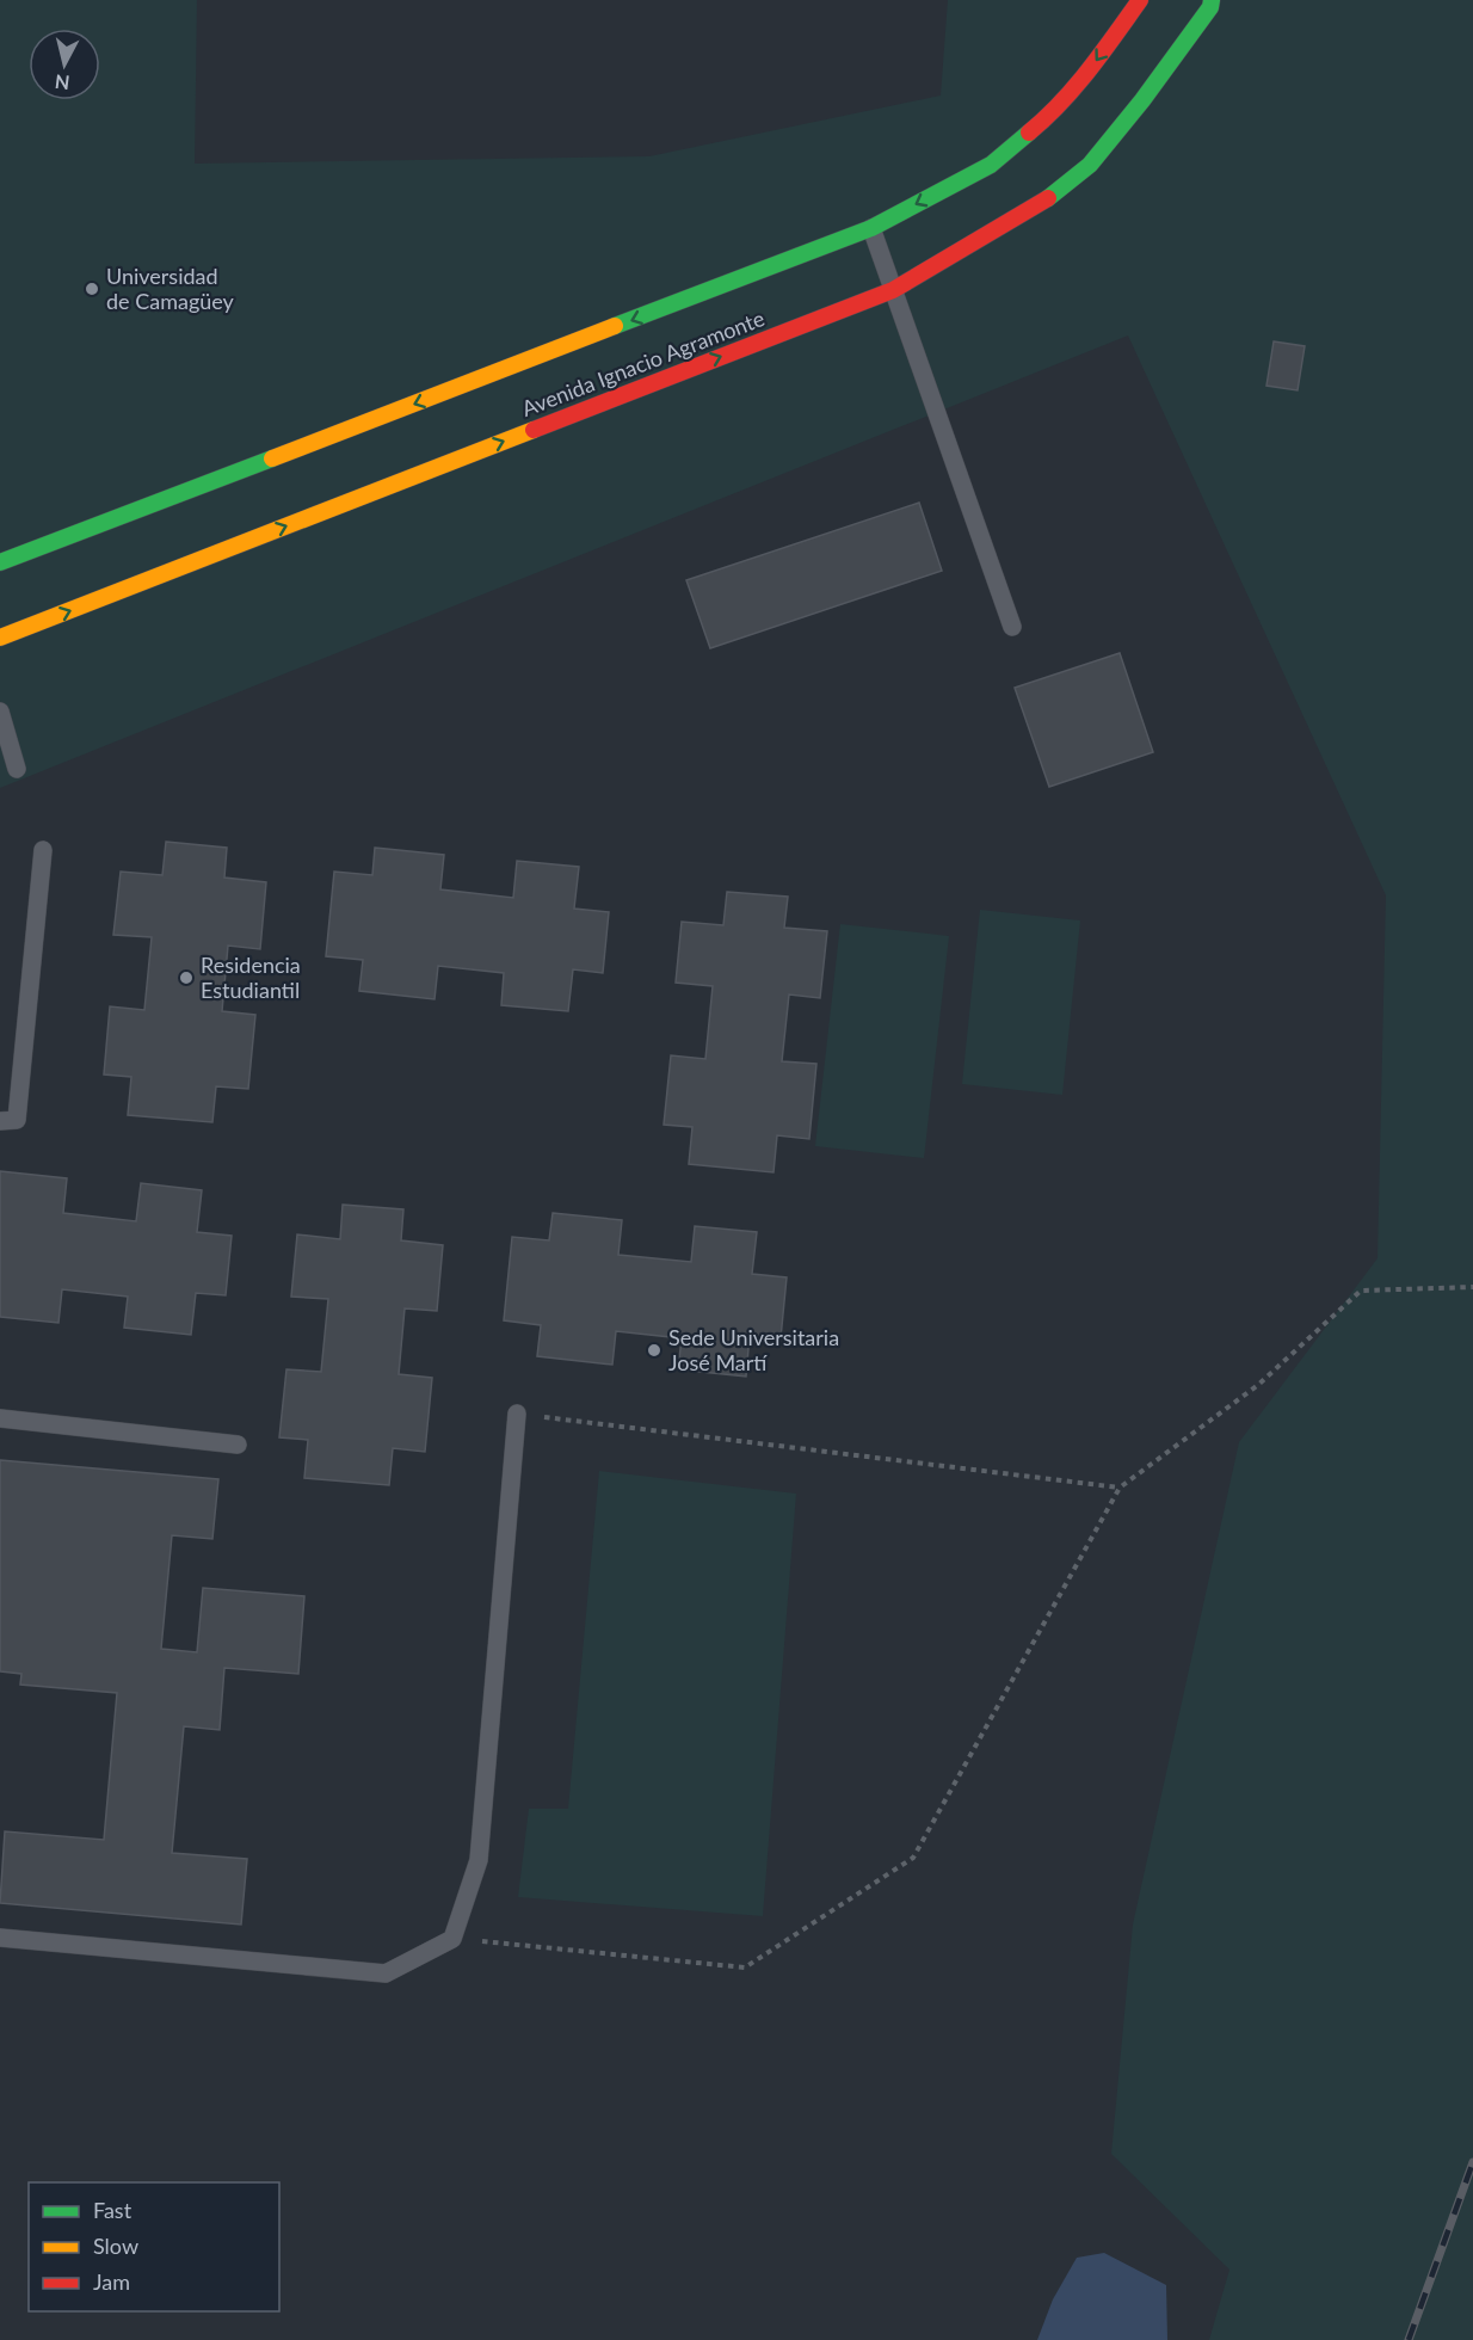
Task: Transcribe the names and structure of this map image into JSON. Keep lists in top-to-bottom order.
{
  "streets": {
    "main road": ["Avenida Ignacio Agramonte"]
  },
  "places": ["Universidad de Camagüey", "Residencia Estudiantil", "Sede Universitaria José Martí"],
  "legend": ["Fast", "Slow", "Jam"],
  "north": "bottom"
}
